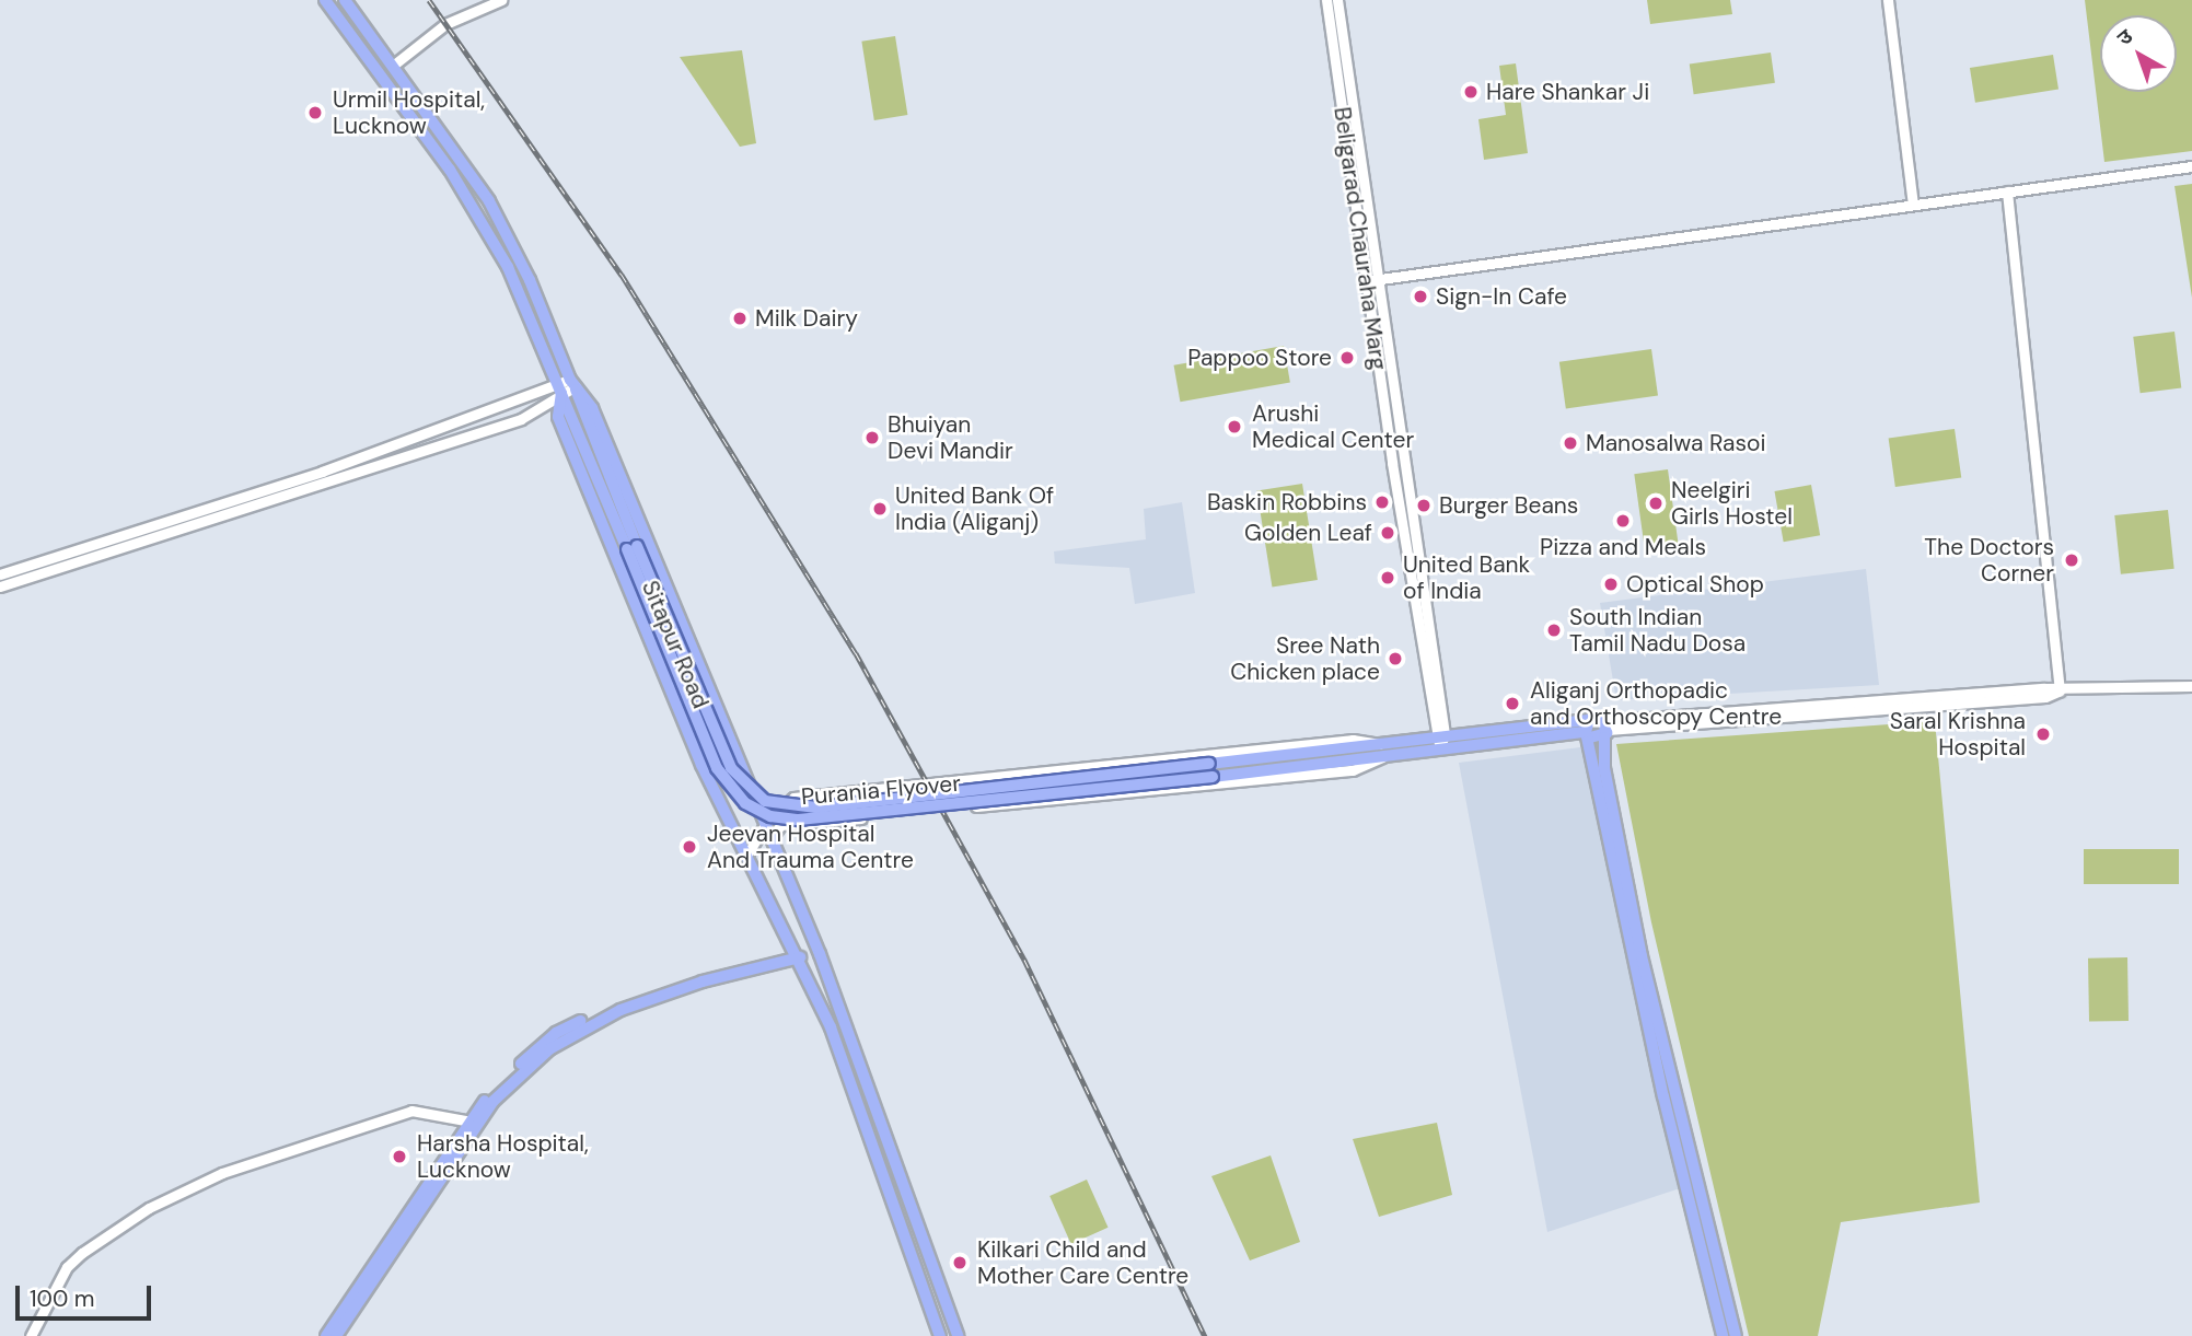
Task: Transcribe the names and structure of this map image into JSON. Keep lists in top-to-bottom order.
{
  "streets": {
    "main road": ["Sitapur Road", "Purania Flyover"],
    "street": ["Beligarad Chauraha Marg"]
  },
  "crossings": [
    ["Beligarad Chauraha Marg", "Purania Flyover"],
    ["Sitapur Road", "Purania Flyover"]
  ],
  "places": [
    "Hare Shankar Ji",
    "Urmil Hospital, Lucknow",
    "Sign-In Cafe",
    "Milk Dairy",
    "Pappoo Store",
    "Arushi Medical Center",
    "Bhuiyan Devi Mandir",
    "Manosalwa Rasoi",
    "Baskin Robbins",
    "Neelgiri Girls Hostel",
    "Burger Beans",
    "United Bank Of India (Aliganj)",
    "Pizza and Meals",
    "Golden Leaf",
    "The Doctors Corner",
    "United Bank of India",
    "Optical Shop",
    "South Indian Tamil Nadu Dosa",
    "Sree Nath Chicken place",
    "Aliganj Orthopadic and Orthoscopy Centre",
    "Saral Krishna Hospital",
    "Jeevan Hospital And Trauma Centre",
    "Harsha Hospital, Lucknow",
    "Kilkari Child and Mother Care Centre"
  ],
  "scale_bar": "100 m",
  "north": "top left"
}
